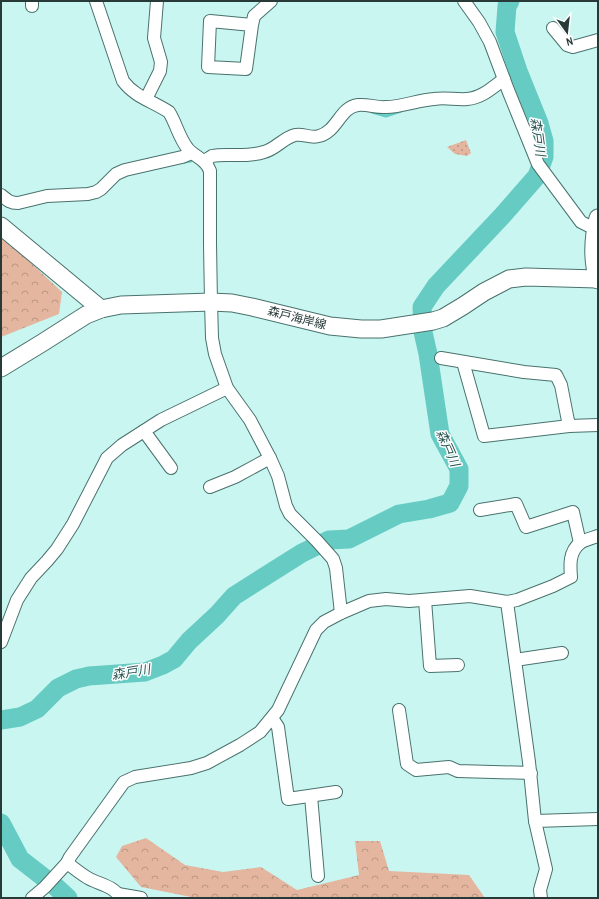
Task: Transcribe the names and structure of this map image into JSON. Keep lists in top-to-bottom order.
{
  "streets": {
    "main road": ["森戸海岸線"]
  },
  "water": ["森戸川"],
  "north": "bottom"
}
